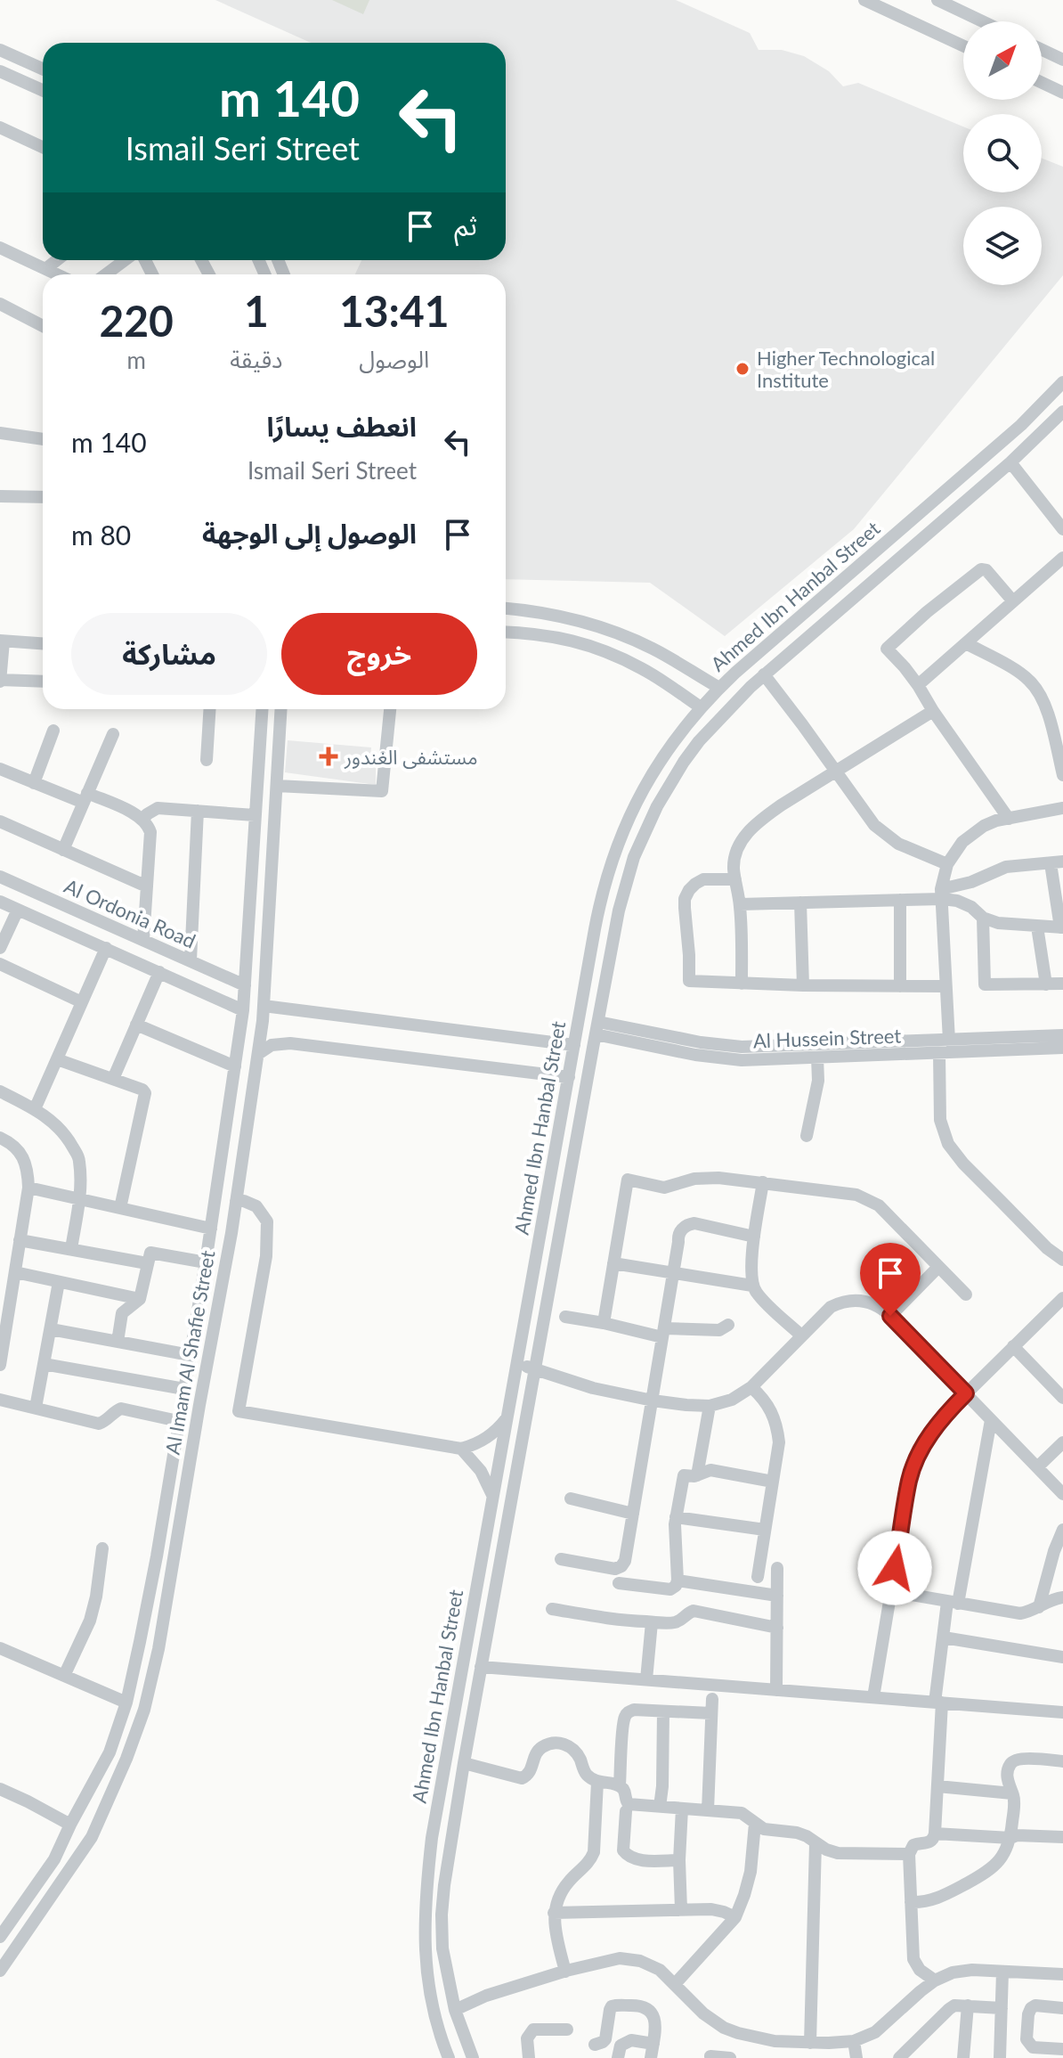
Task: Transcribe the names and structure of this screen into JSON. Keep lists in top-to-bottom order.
{
  "streets": {
    "street": [
      "Ahmed Ibn Hanbal Street",
      "Al Ordonia Road",
      "Al Hussein Street",
      "Al Imam Al Shafie Street"
    ]
  },
  "crossings": [
    ["Ahmed Ibn Hanbal Street", "Al Hussein Street"],
    ["Al Ordonia Road", "Al Imam Al Shafie Street"]
  ],
  "places": {
    "other": ["Higher Technological Institute"],
    "health": ["مستشفى الغندور"]
  },
  "north": "top right",
  "page": {
    "turn": ["140 m", "Ismail Seri Street"],
    "then": "ثم",
    "eta": [
      "13:41",
      "الوصول",
      "1",
      "دقيقة",
      "220",
      "m"
    ],
    "list": [
      {
        "name": "انعطف يسارًا",
        "note": "Ismail Seri Street",
        "value": "140 m"
      },
      {
        "name": "الوصول إلى الوجهة",
        "value": "80 m"
      }
    ],
    "buttons": ["خروج", "مشاركة"]
  }
}
